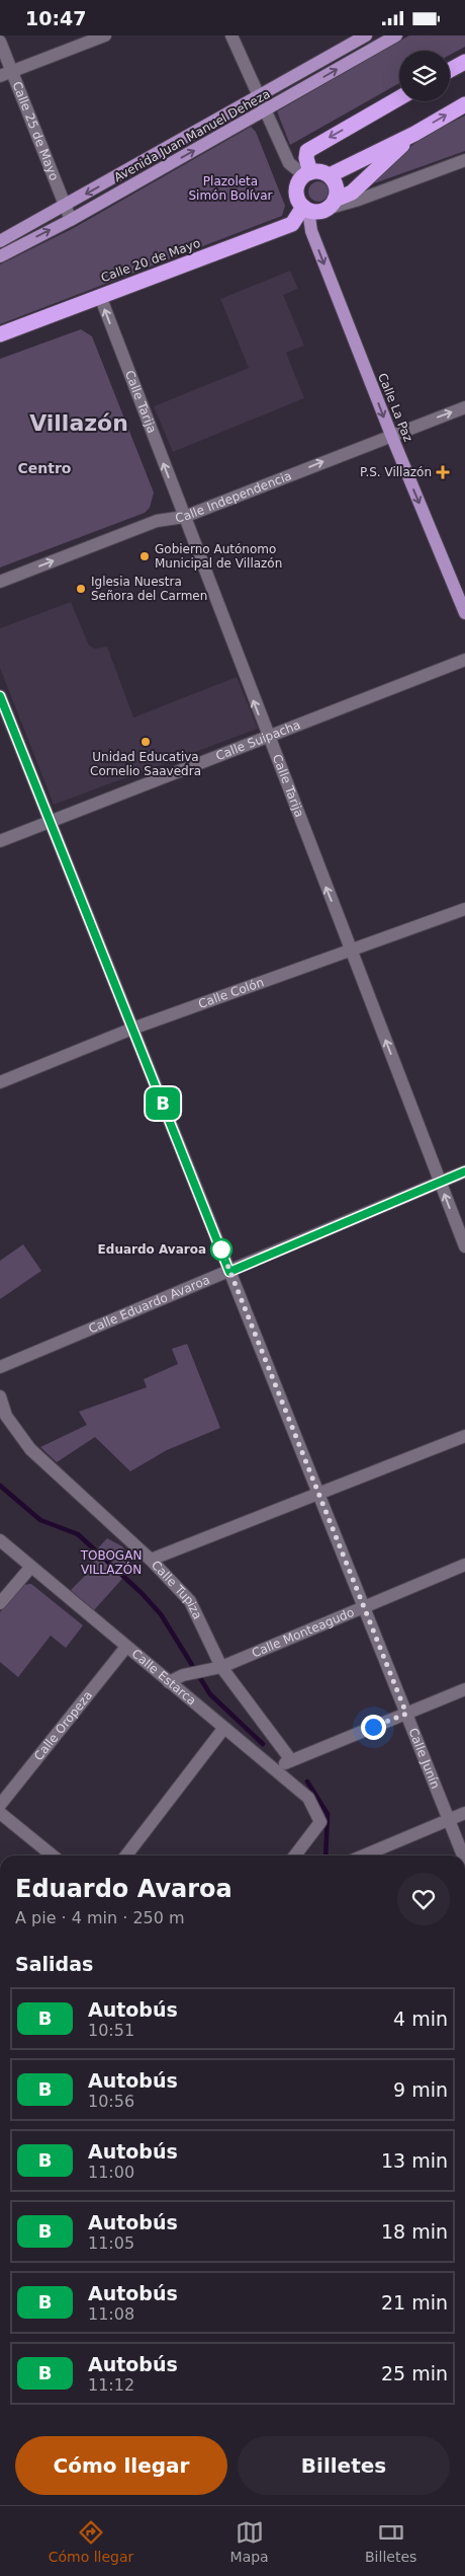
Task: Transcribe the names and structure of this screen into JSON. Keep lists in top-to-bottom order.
{
  "streets": {
    "highway": ["Calle 20 de Mayo"],
    "main road": ["Avenida Juan Manuel Deheza", "Calle La Paz"],
    "street": [
      "Calle 25 de Mayo",
      "Calle Tarija",
      "Calle Independencia",
      "Calle Suipacha",
      "Calle Colón",
      "Calle Eduardo Avaroa",
      "Calle Tupiza",
      "Calle Monteagudo",
      "Calle Estarca",
      "Calle Oropeza",
      "Calle Junín"
    ]
  },
  "crossings": [
    ["Calle 25 de Mayo", "Avenida Juan Manuel Deheza"],
    ["Calle 20 de Mayo", "Calle Tarija"],
    ["Calle 20 de Mayo", "Calle La Paz"],
    ["Calle Tarija", "Calle Independencia"],
    ["Calle Tarija", "Calle Suipacha"],
    ["Calle Tarija", "Calle Colón"],
    ["Calle Tarija", "Calle Eduardo Avaroa"],
    ["Calle La Paz", "Calle Independencia"],
    ["Calle Suipacha", "Calle Junín"],
    ["Calle Colón", "Calle Junín"],
    ["Calle Eduardo Avaroa", "Calle Junín"],
    ["Calle Tupiza", "Calle Monteagudo"],
    ["Calle Monteagudo", "Calle Estarca"],
    ["Calle Monteagudo", "Calle Junín"],
    ["Calle Estarca", "Calle Oropeza"]
  ],
  "one_way": ["Calle Tarija", "Calle La Paz", "Calle Independencia"],
  "districts": ["Villazón", "Centro"],
  "parks": ["Plazoleta Simón Bolívar", "TOBOGAN VILLAZÓN"],
  "places": {
    "health": ["P.S. Villazón"],
    "other": [
      "Gobierno Autónomo Municipal de Villazón",
      "Iglesia Nuestra Señora del Carmen",
      "Unidad Educativa Cornelio Saavedra",
      "Eduardo Avaroa"
    ]
  },
  "lines": ["bus line B"],
  "page": {
    "status": "10:47",
    "on_map": "B",
    "heading": [
      ["Eduardo Avaroa", "A pie · 4 min · 250 m"],
      "Salidas"
    ],
    "list": [
      {
        "mark": "B",
        "name": "Autobús",
        "note": "10:51",
        "value": "4 min"
      },
      {
        "mark": "B",
        "name": "Autobús",
        "note": "10:56",
        "value": "9 min"
      },
      {
        "mark": "B",
        "name": "Autobús",
        "note": "11:00",
        "value": "13 min"
      },
      {
        "mark": "B",
        "name": "Autobús",
        "note": "11:05",
        "value": "18 min"
      },
      {
        "mark": "B",
        "name": "Autobús",
        "note": "11:08",
        "value": "21 min"
      },
      {
        "mark": "B",
        "name": "Autobús",
        "note": "11:12",
        "value": "25 min"
      }
    ],
    "buttons": ["Cómo llegar", "Billetes"],
    "tabs": ["Cómo llegar", "Mapa", "Billetes"]
  }
}
